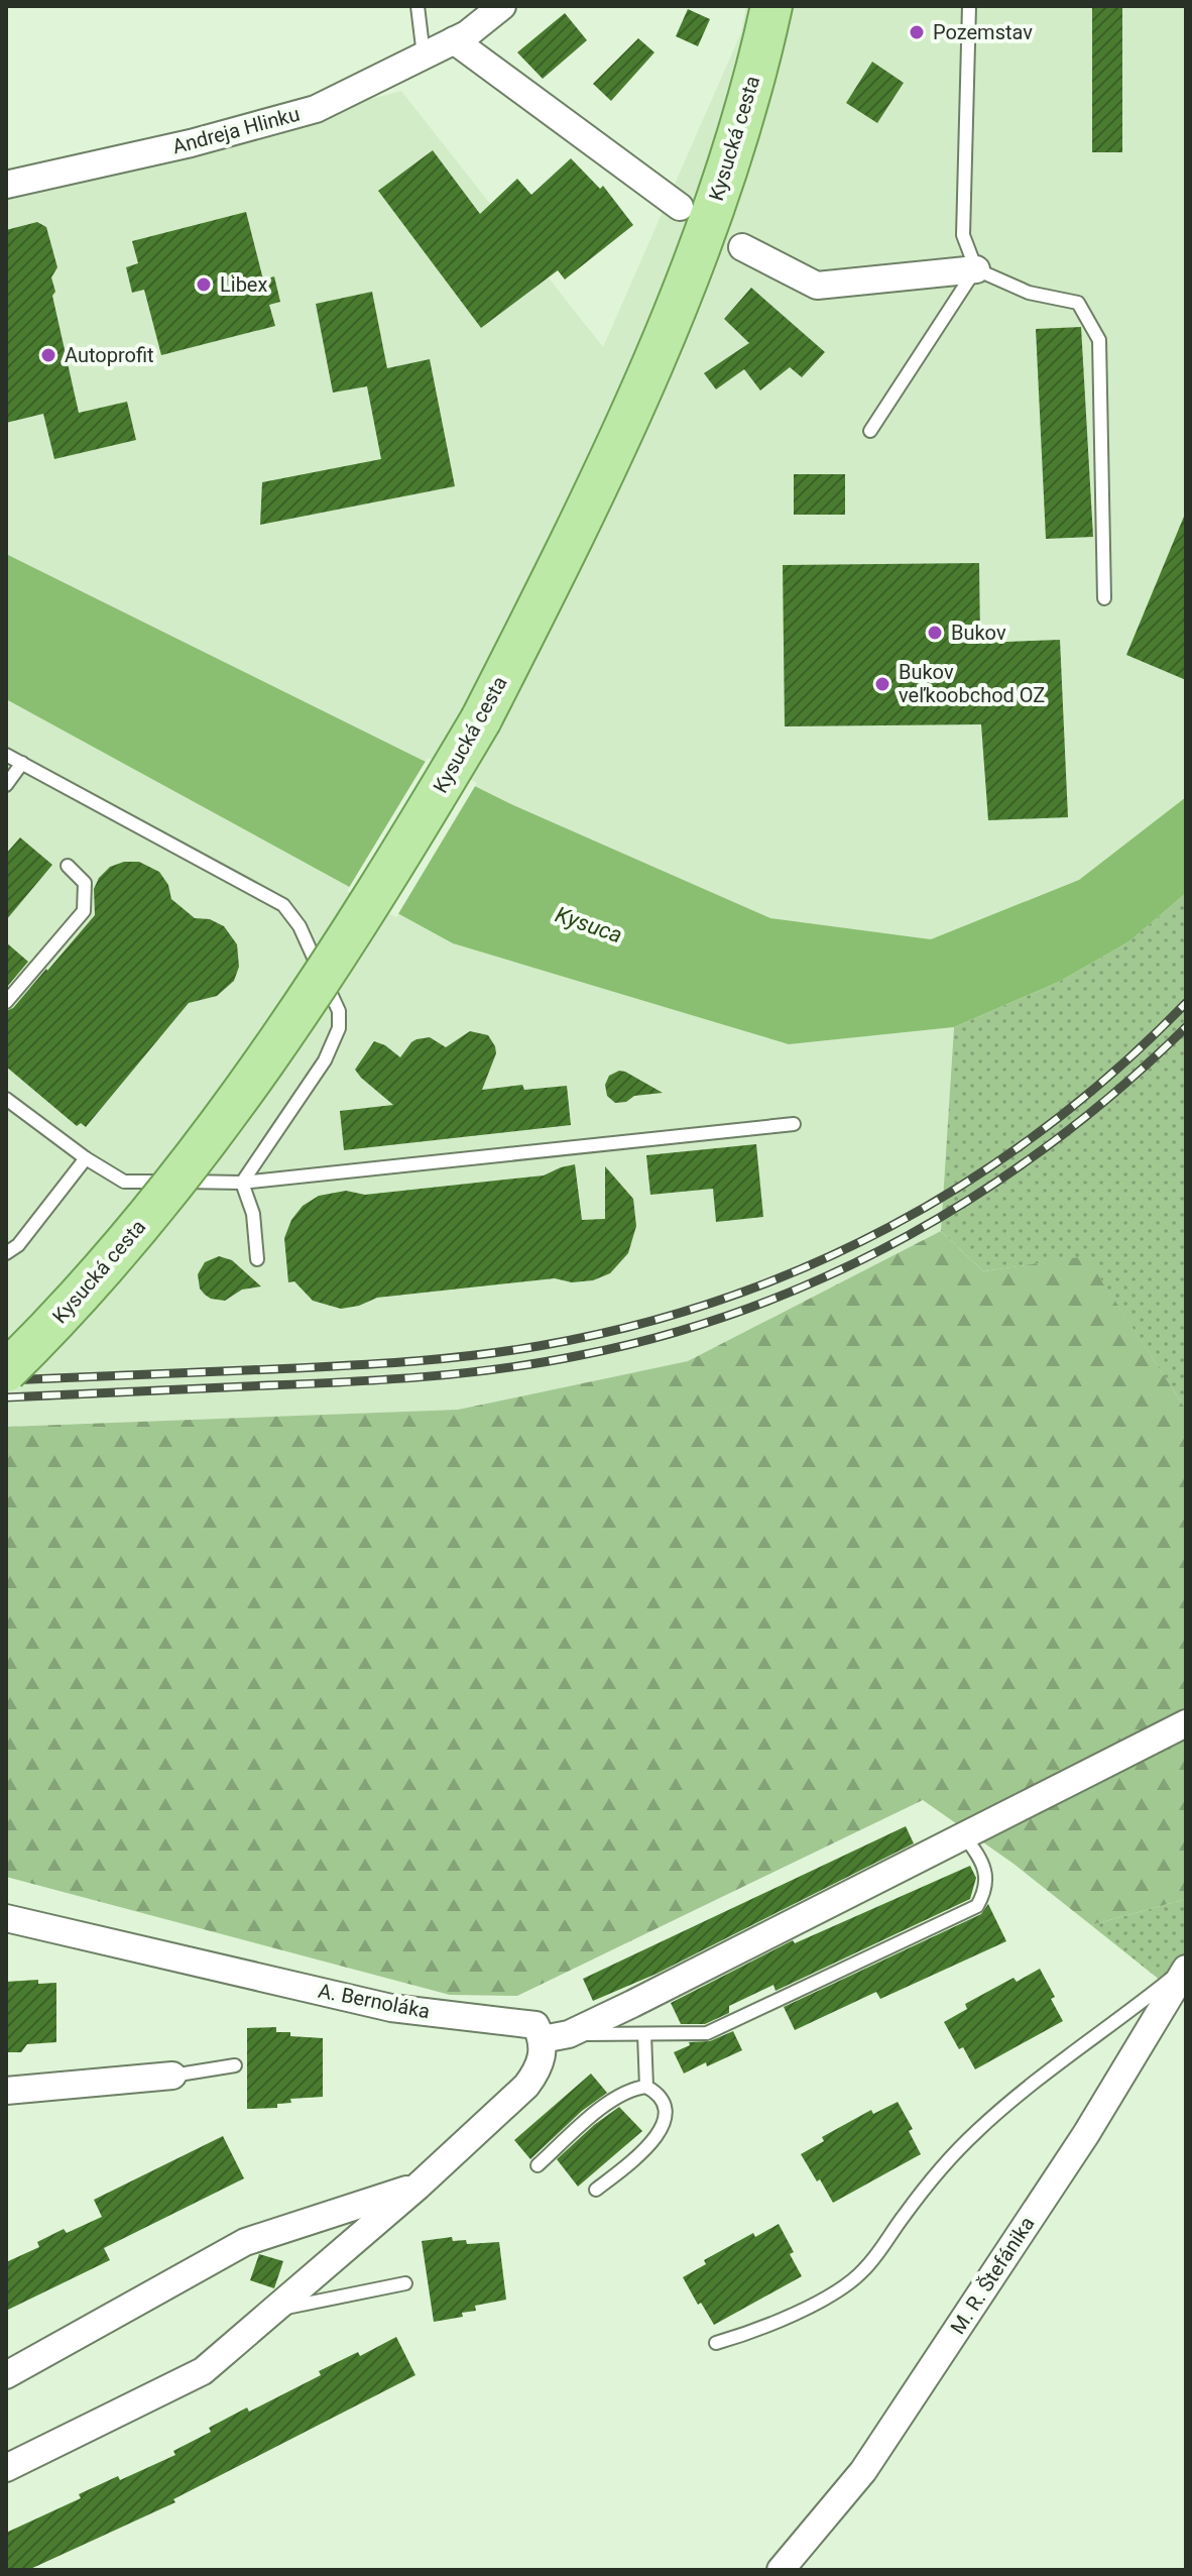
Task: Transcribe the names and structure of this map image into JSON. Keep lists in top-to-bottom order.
{
  "streets": {
    "main road": ["Kysucká cesta"],
    "street": ["Andreja Hlinku", "A. Bernoláka", "M. R. Štefánika"]
  },
  "water": ["Kysuca"],
  "places": [
    "Pozemstav",
    "Libex",
    "Autoprofit",
    "Bukov",
    "Bukov veľkoobchod OZ"
  ]
}
